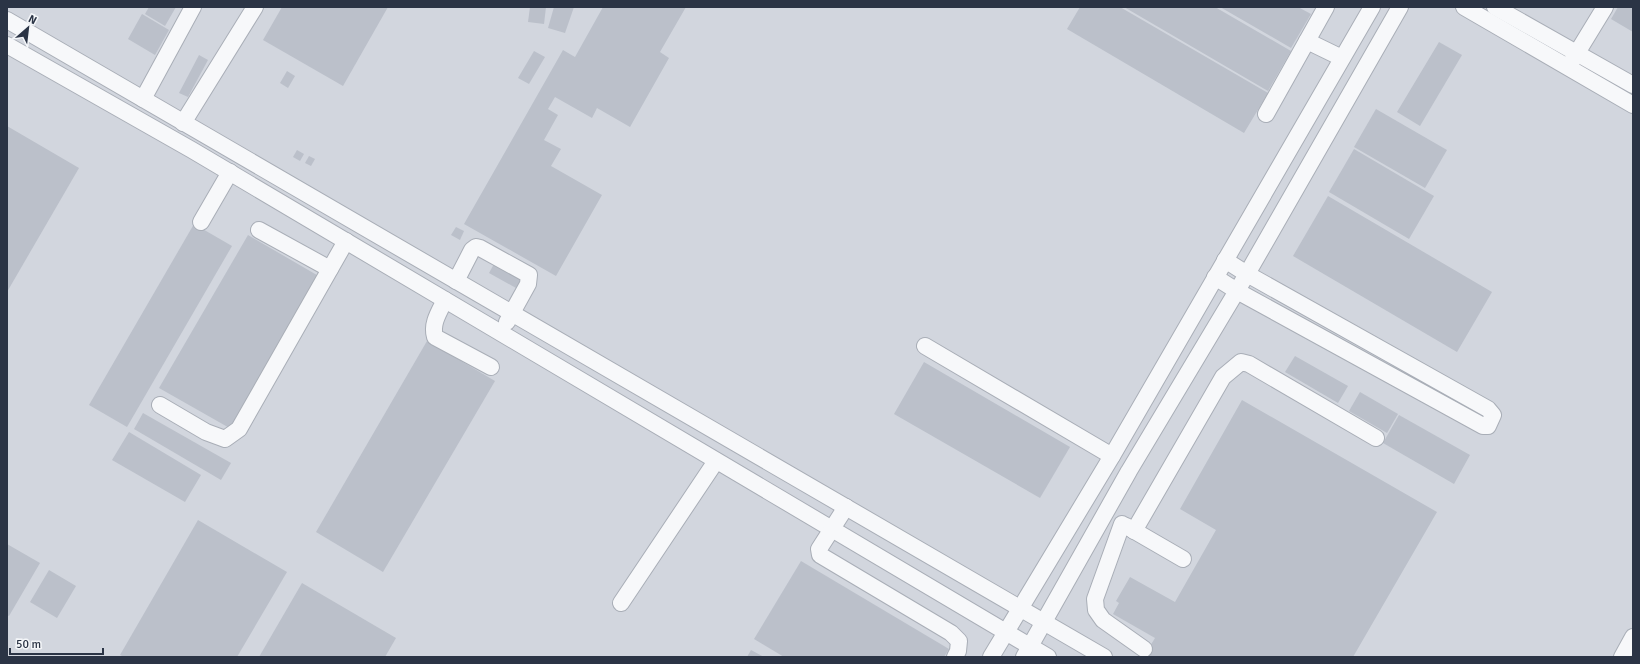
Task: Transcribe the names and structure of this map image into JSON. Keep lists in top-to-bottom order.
{
  "scale_bar": "50 m",
  "north": "top right"
}
